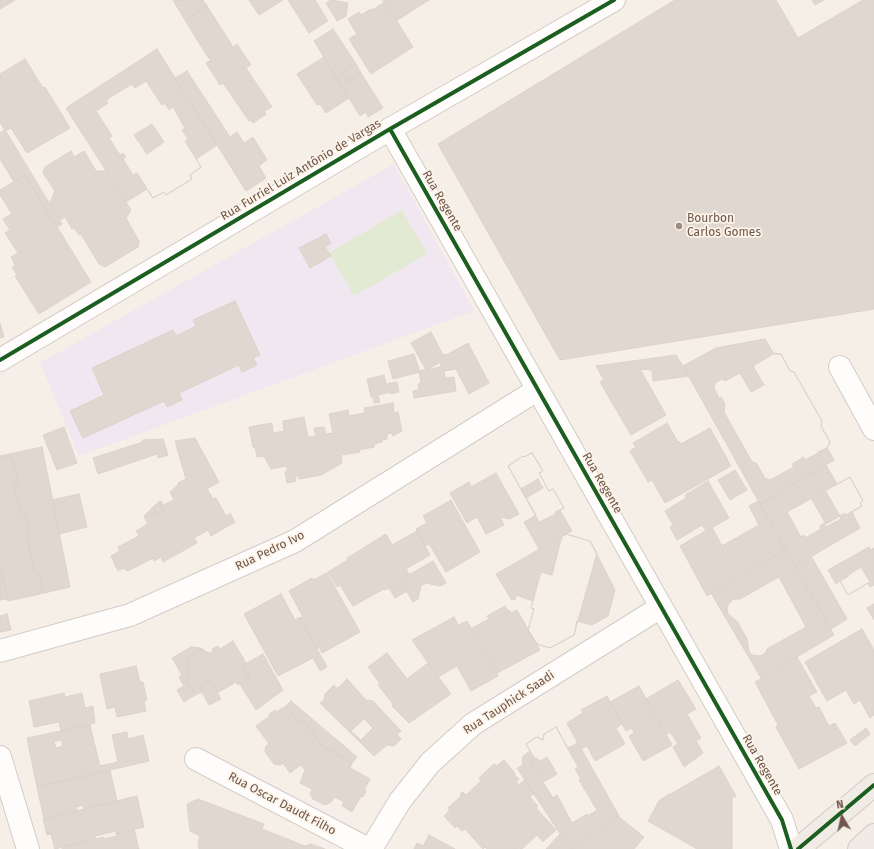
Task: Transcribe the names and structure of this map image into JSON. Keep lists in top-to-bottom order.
{
  "streets": {
    "street": [
      "Rua Furriel Luiz Antônio de Vargas",
      "Rua Regente",
      "Rua Pedro Ivo",
      "Rua Tauphick Saadi",
      "Rua Oscar Daudt Filho"
    ]
  },
  "crossings": [
    ["Rua Furriel Luiz Antônio de Vargas", "Rua Regente"],
    ["Rua Regente", "Rua Pedro Ivo"],
    ["Rua Regente", "Rua Tauphick Saadi"],
    ["Rua Tauphick Saadi", "Rua Oscar Daudt Filho"]
  ],
  "places": ["Bourbon Carlos Gomes"],
  "north": "top"
}
